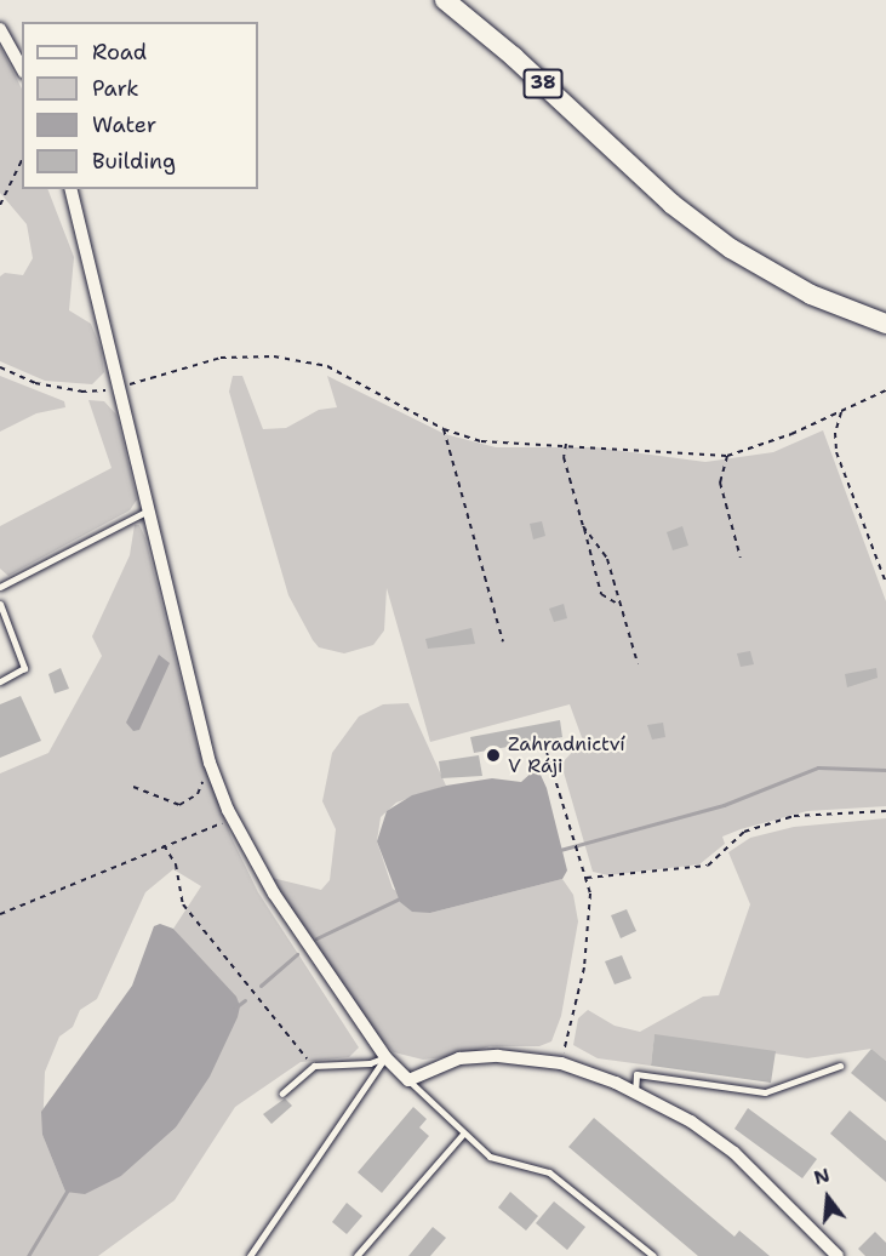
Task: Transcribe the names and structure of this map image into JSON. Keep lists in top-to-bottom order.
{
  "streets": {
    "main road": ["38"]
  },
  "places": ["Zahradnictví V Ráji"],
  "legend": [
    "Road",
    "Park",
    "Water",
    "Building"
  ],
  "north": "top"
}
